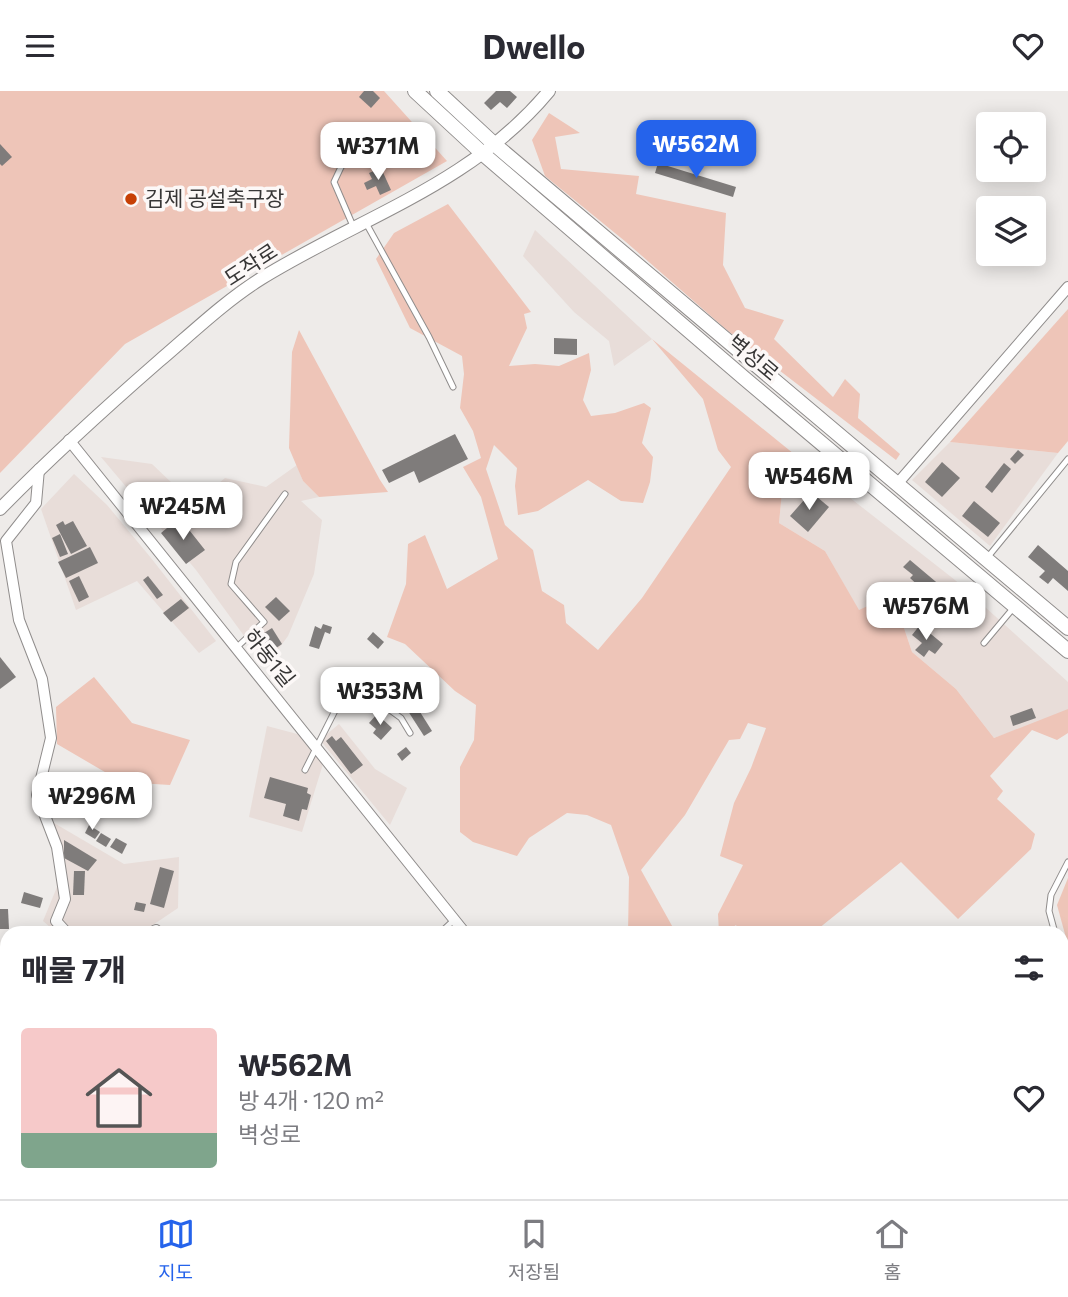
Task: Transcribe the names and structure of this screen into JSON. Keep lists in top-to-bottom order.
{
  "streets": {
    "main road": ["벽성로"],
    "street": ["도작로", "하동1길"]
  },
  "crossings": [
    ["도작로", "벽성로"],
    ["도작로", "하동1길"]
  ],
  "places": ["김제 공설축구장"],
  "page": {
    "header": "Dwello",
    "price": [
      "₩562M",
      "₩371M",
      "₩546M",
      "₩245M",
      "₩576M",
      "₩353M",
      "₩296M"
    ],
    "heading": "매물 7개",
    "list": [
      {
        "name": "₩562M",
        "note": "방 4개 · 120 m² · 벽성로"
      }
    ],
    "tabs": ["지도", "저장됨", "홈"]
  }
}
